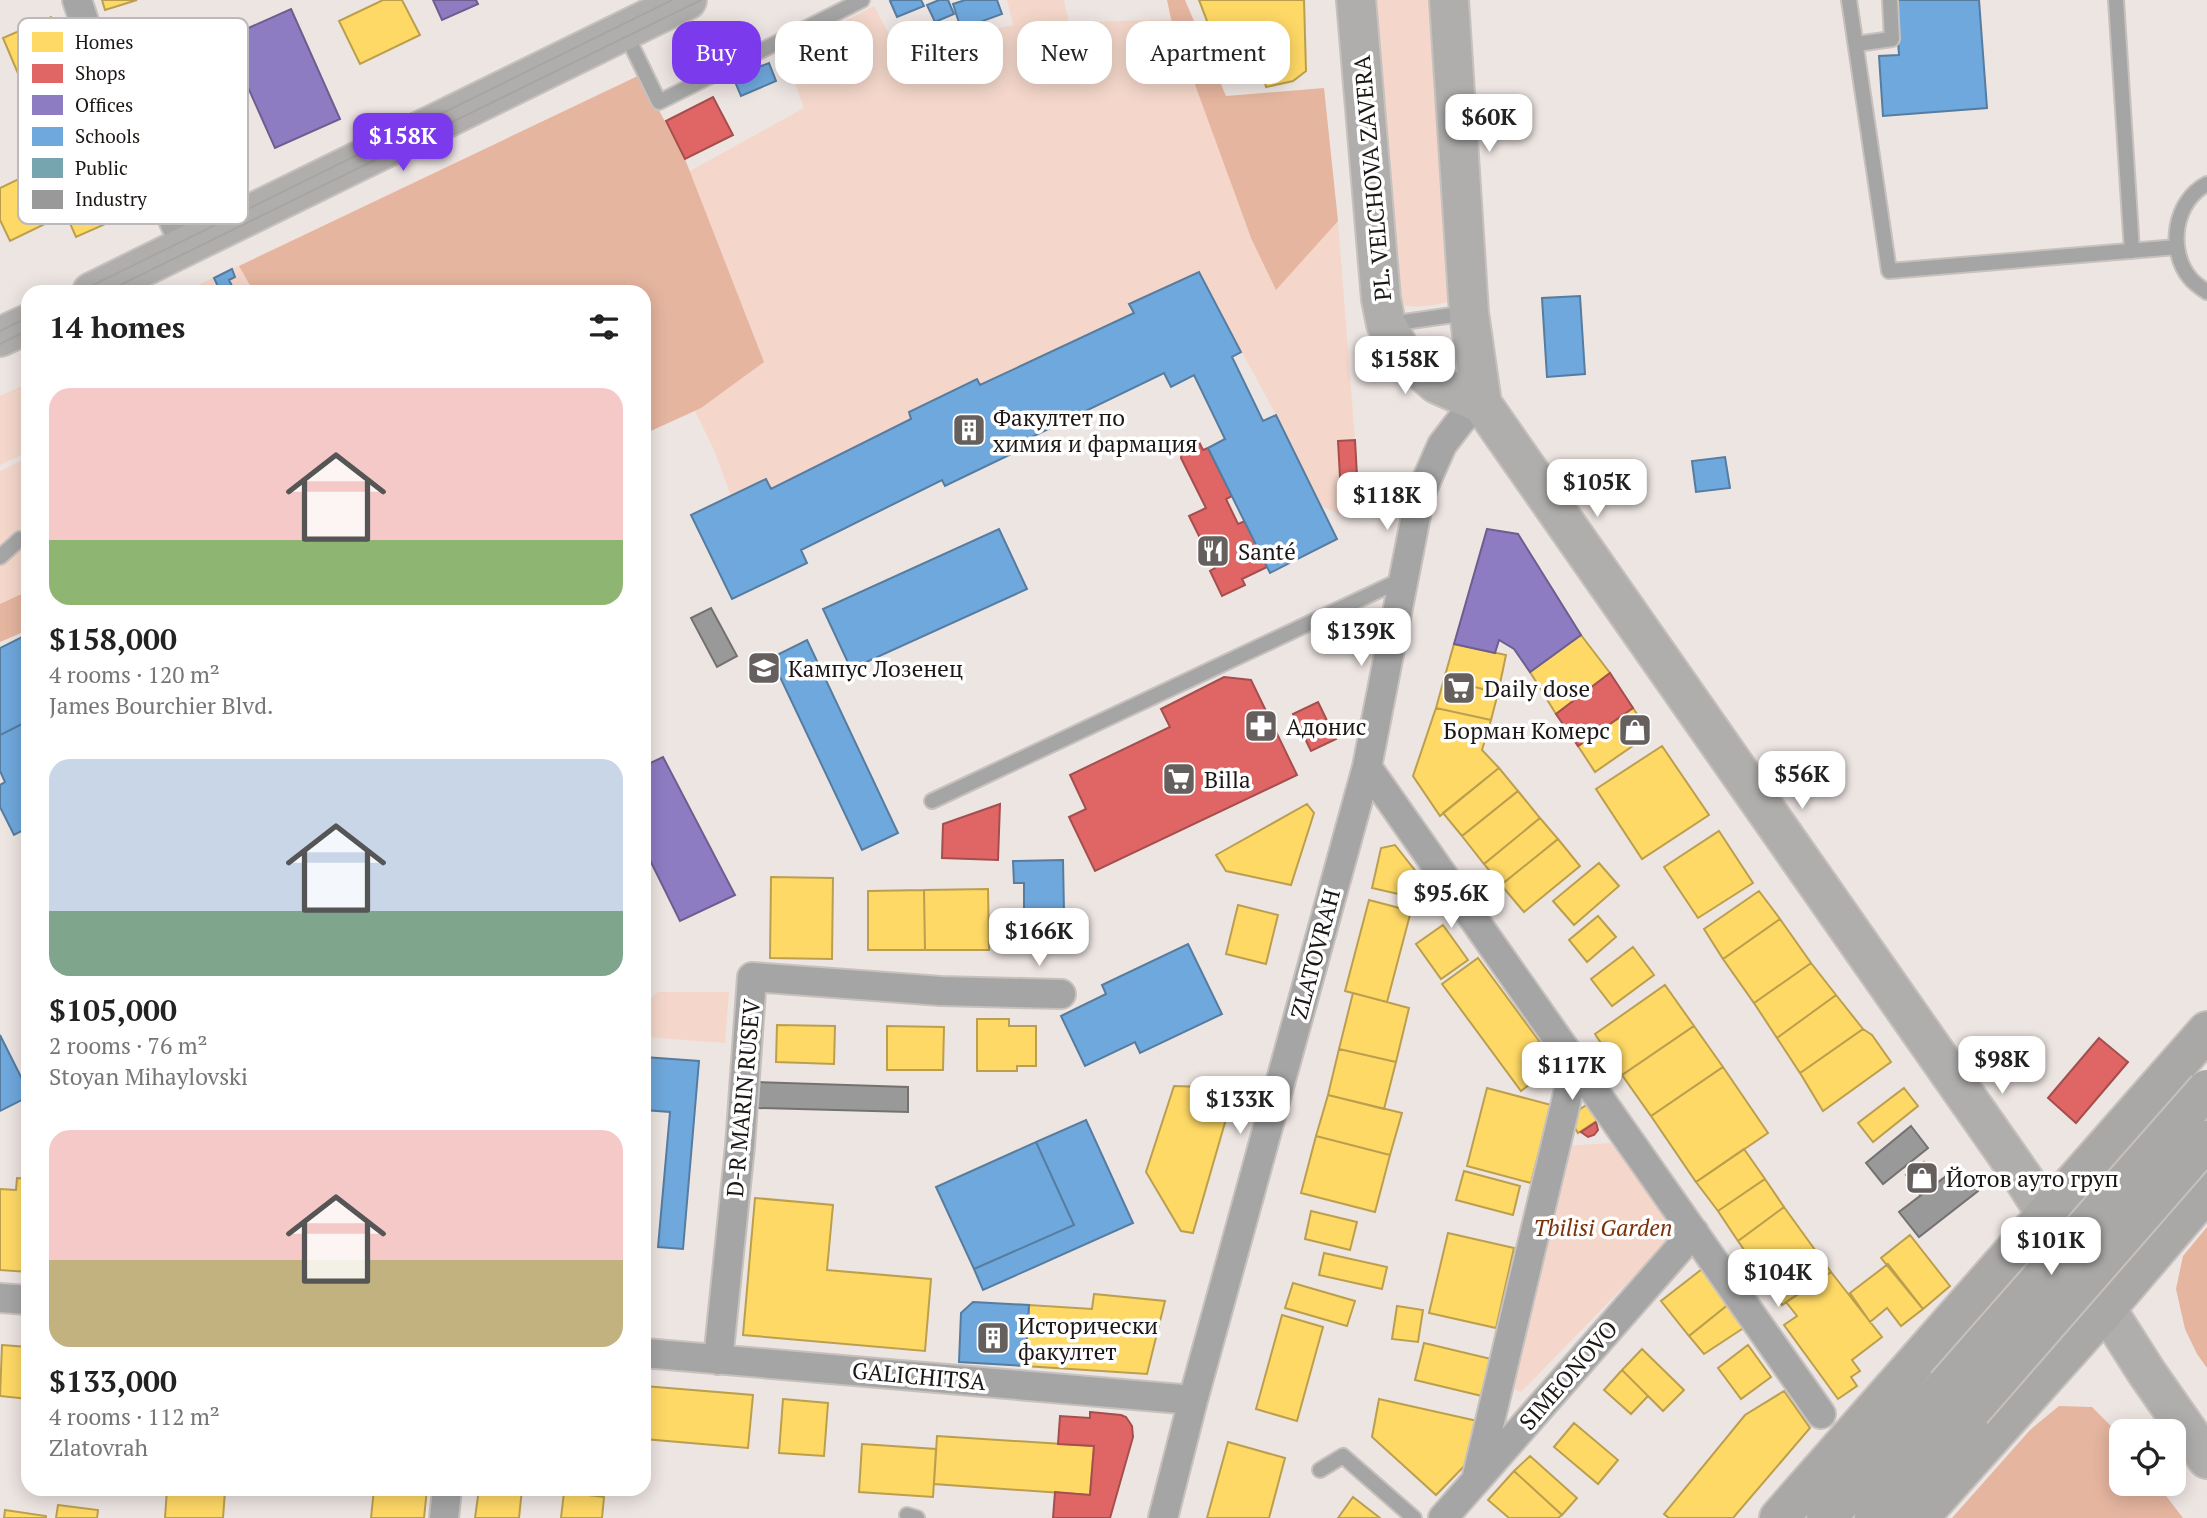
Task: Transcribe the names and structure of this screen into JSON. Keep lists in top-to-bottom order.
{
  "streets": {
    "street": [
      "PL. VELCHOVA ZAVERA",
      "ZLATOVRAH",
      "D-R MARIN RUSEV",
      "SIMEONOVO",
      "GALICHITSA"
    ]
  },
  "crossings": [
    ["PL. VELCHOVA ZAVERA", "ZLATOVRAH"],
    ["ZLATOVRAH", "GALICHITSA"],
    ["D-R MARIN RUSEV", "GALICHITSA"]
  ],
  "parks": ["Tbilisi Garden"],
  "places": {
    "building": ["Факултет по химия и фармация", "Исторически факултет"],
    "restaurant": ["Santé"],
    "school or university": ["Кампус Лозенец"],
    "supermarket": ["Daily dose", "Billa"],
    "pharmacy": ["Адонис"],
    "shop": ["Борман Комерс", "Йотов ауто груп"]
  },
  "legend": [
    "Homes",
    "Shops",
    "Offices",
    "Schools",
    "Public",
    "Industry"
  ],
  "page": {
    "chip": [
      "Buy",
      "Rent",
      "Filters",
      "New",
      "Apartment"
    ],
    "price": [
      "$60K",
      "$158K",
      "$158K",
      "$105K",
      "$118K",
      "$139K",
      "$56K",
      "$95.6K",
      "$166K",
      "$98K",
      "$117K",
      "$133K",
      "$101K",
      "$104K"
    ],
    "heading": "14 homes",
    "list": [
      {
        "name": "$158,000",
        "note": "4 rooms · 120 m² · James Bourchier Blvd."
      },
      {
        "name": "$105,000",
        "note": "2 rooms · 76 m² · Stoyan Mihaylovski"
      },
      {
        "name": "$133,000",
        "note": "4 rooms · 112 m² · Zlatovrah"
      }
    ]
  }
}
